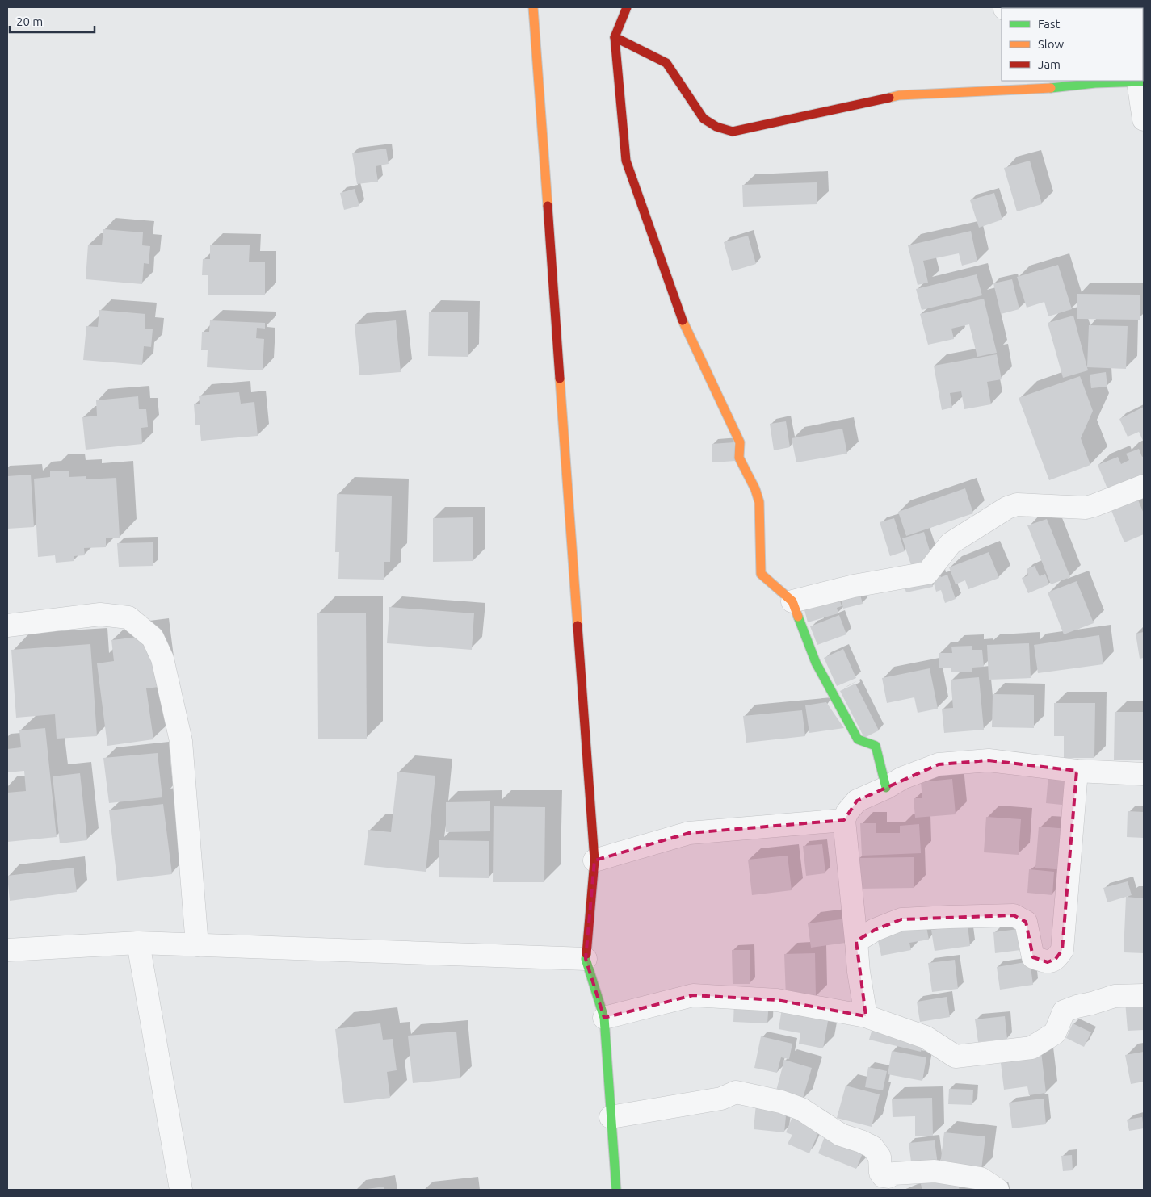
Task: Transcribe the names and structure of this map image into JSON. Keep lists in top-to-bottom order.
{
  "legend": ["Fast", "Slow", "Jam"],
  "scale_bar": "20 m"
}
